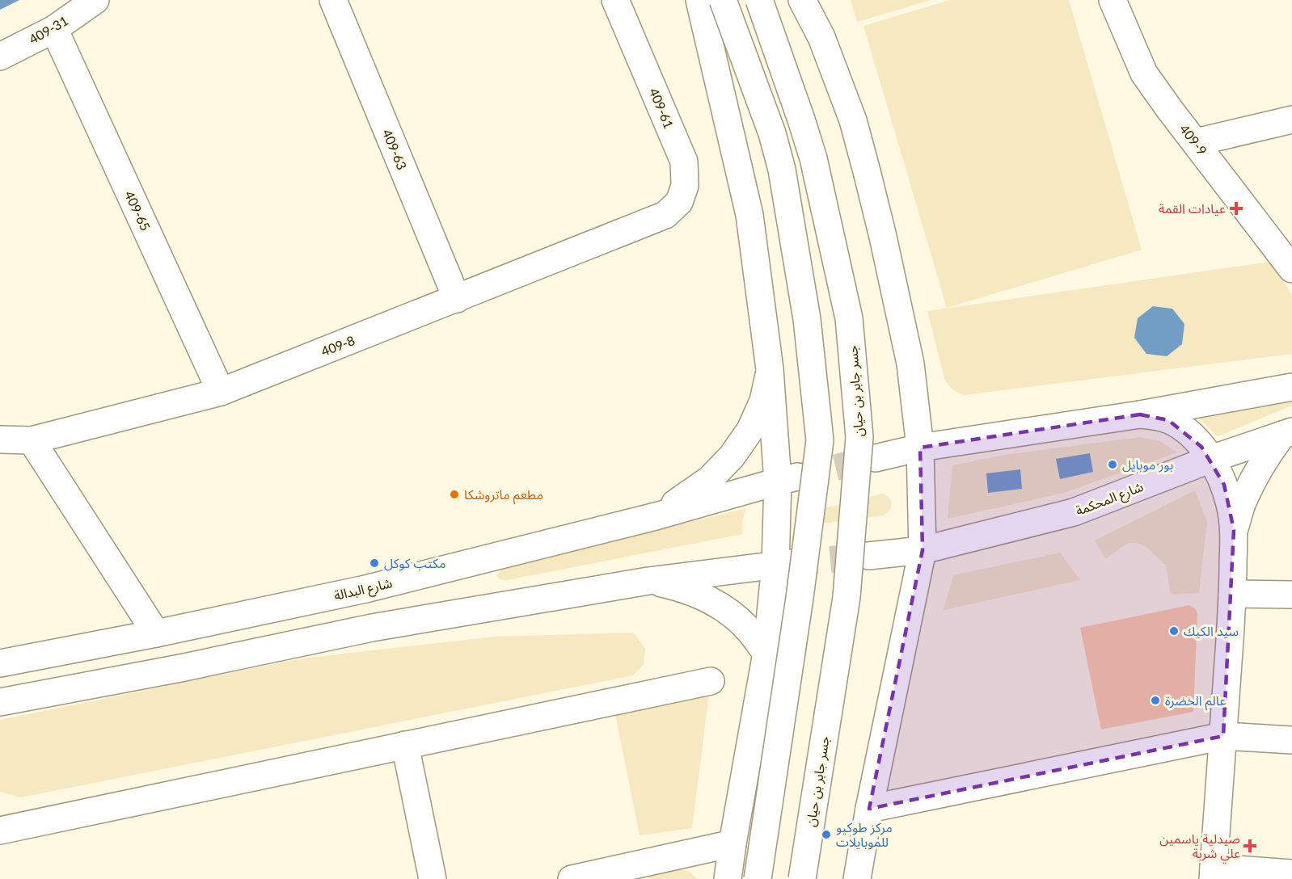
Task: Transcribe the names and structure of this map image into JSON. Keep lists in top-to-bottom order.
{
  "streets": {
    "main road": [
      "409-31",
      "409-61",
      "409-9",
      "409-63",
      "409-65",
      "409-8",
      "جسر جابر بن حيان",
      "شارع المحكمة",
      "شارع البدالة"
    ]
  },
  "crossings": [
    ["409-31", "409-65"],
    ["409-61", "409-8"],
    ["409-63", "409-8"],
    ["409-65", "409-8"]
  ],
  "places": {
    "health": ["عيادات القمة", "صيدلية ياسمين علي شربة"],
    "other": [
      "بور موبايل",
      "مطعم ماتروشكا",
      "مكتب كوكل",
      "سيد الكيك",
      "عالم الخضرة",
      "مركز طوكيو للموبايلات"
    ]
  }
}
